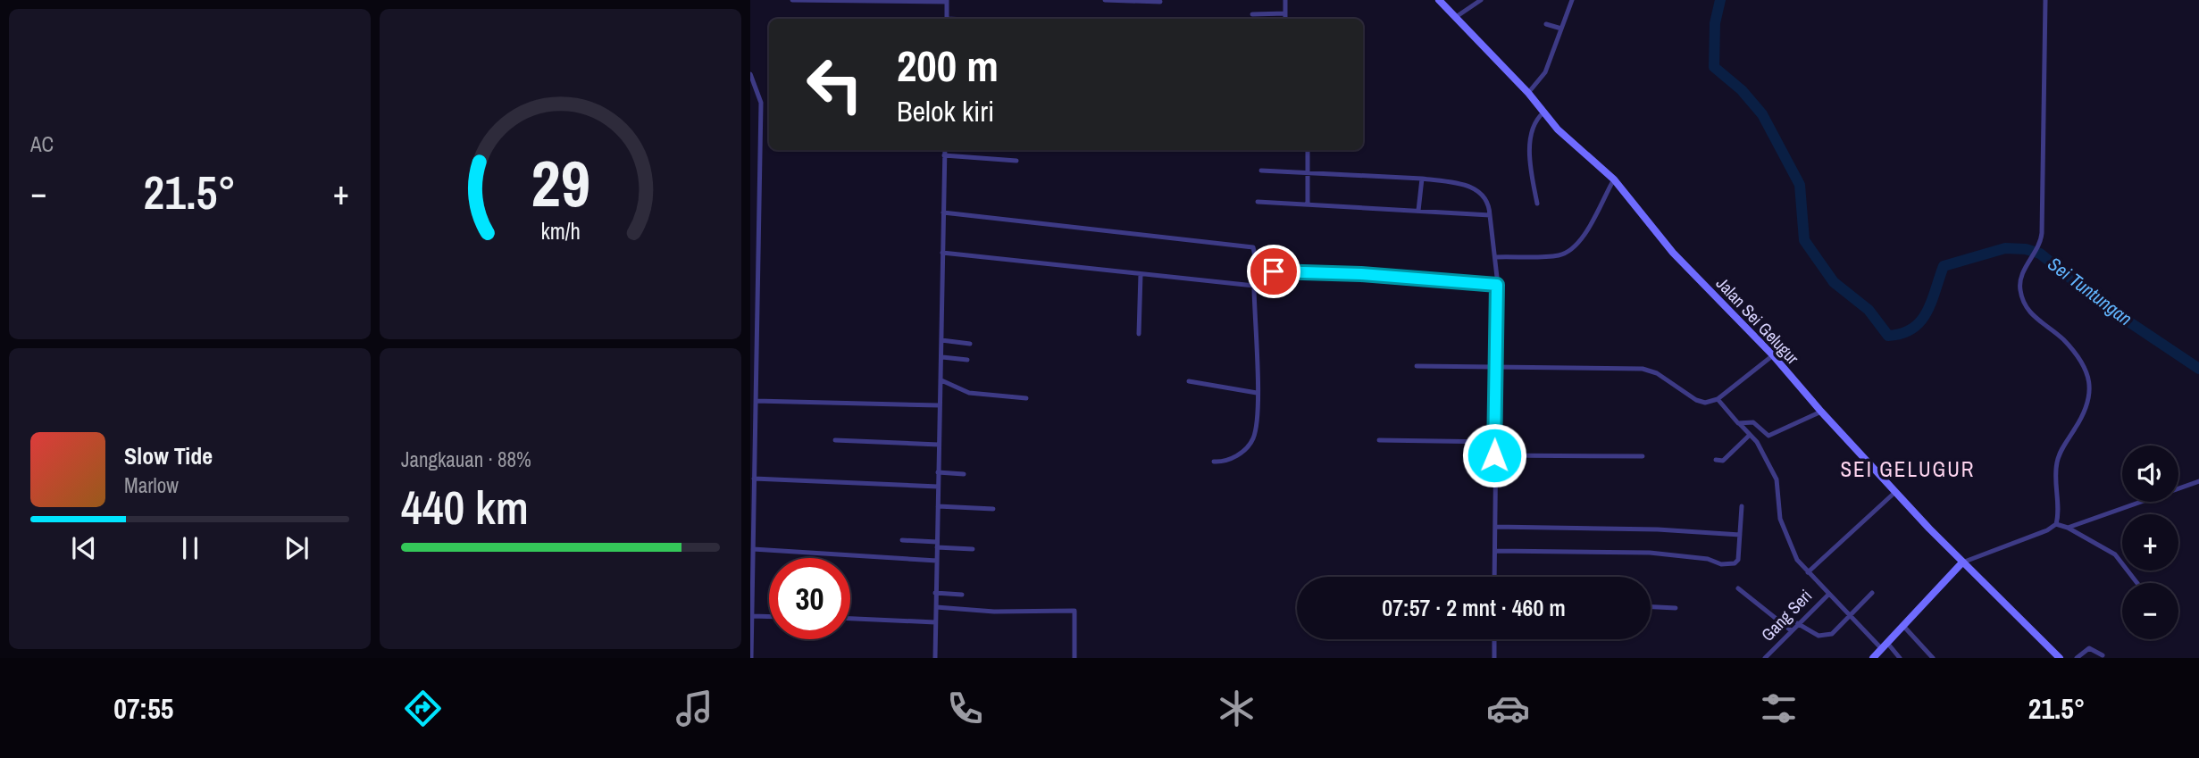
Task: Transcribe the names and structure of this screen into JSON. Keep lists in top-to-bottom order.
{
  "streets": {
    "main road": ["Jalan Sei Gelugur"],
    "street": ["Gang Seri"]
  },
  "districts": ["SEI GELUGUR"],
  "water": ["Sei Tuntungan"],
  "page": {
    "tile": [
      "AC",
      ["Jangkauan · 88%", "440 km"]
    ],
    "turn": ["200 m", "Belok kiri"],
    "heat": ["−", "21.5°", "+"],
    "song": ["Slow Tide", "Marlow"],
    "map_buttons": ["+", "−"],
    "limit": "30",
    "trip": "07:57 · 2 mnt · 460 m",
    "tabs": ["07:55", "21.5°"],
    "gauge": ["29", "km/h"]
  }
}
